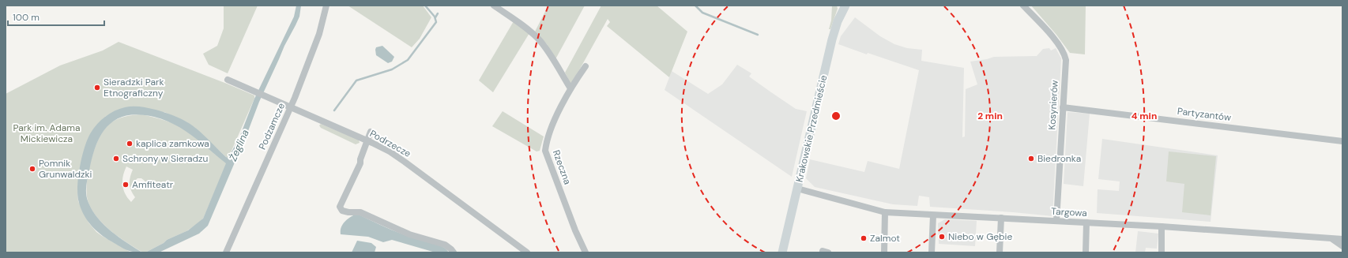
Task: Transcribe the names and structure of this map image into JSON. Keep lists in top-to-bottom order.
{
  "streets": {
    "street": [
      "Kosynierów",
      "Partyzantów",
      "Podzamcze",
      "Krakowskie Przedmieście",
      "Podrzecze",
      "Rzeczna",
      "Targowa"
    ]
  },
  "crossings": [
    ["Kosynierów", "Partyzantów"],
    ["Kosynierów", "Targowa"],
    ["Podzamcze", "Podrzecze"],
    ["Krakowskie Przedmieście", "Targowa"]
  ],
  "water": ["Żeglina"],
  "parks": ["Park im. Adama Mickiewicza"],
  "places": [
    "Sieradzki Park Etnograficzny",
    "kaplica zamkowa",
    "Schrony w Sieradzu",
    "Biedronka",
    "Pomnik Grunwaldzki",
    "Amfiteatr",
    "Niebo w Gębie",
    "Zalmot"
  ],
  "scale_bar": "100 m",
  "rings": ["2 min", "4 min"]
}
